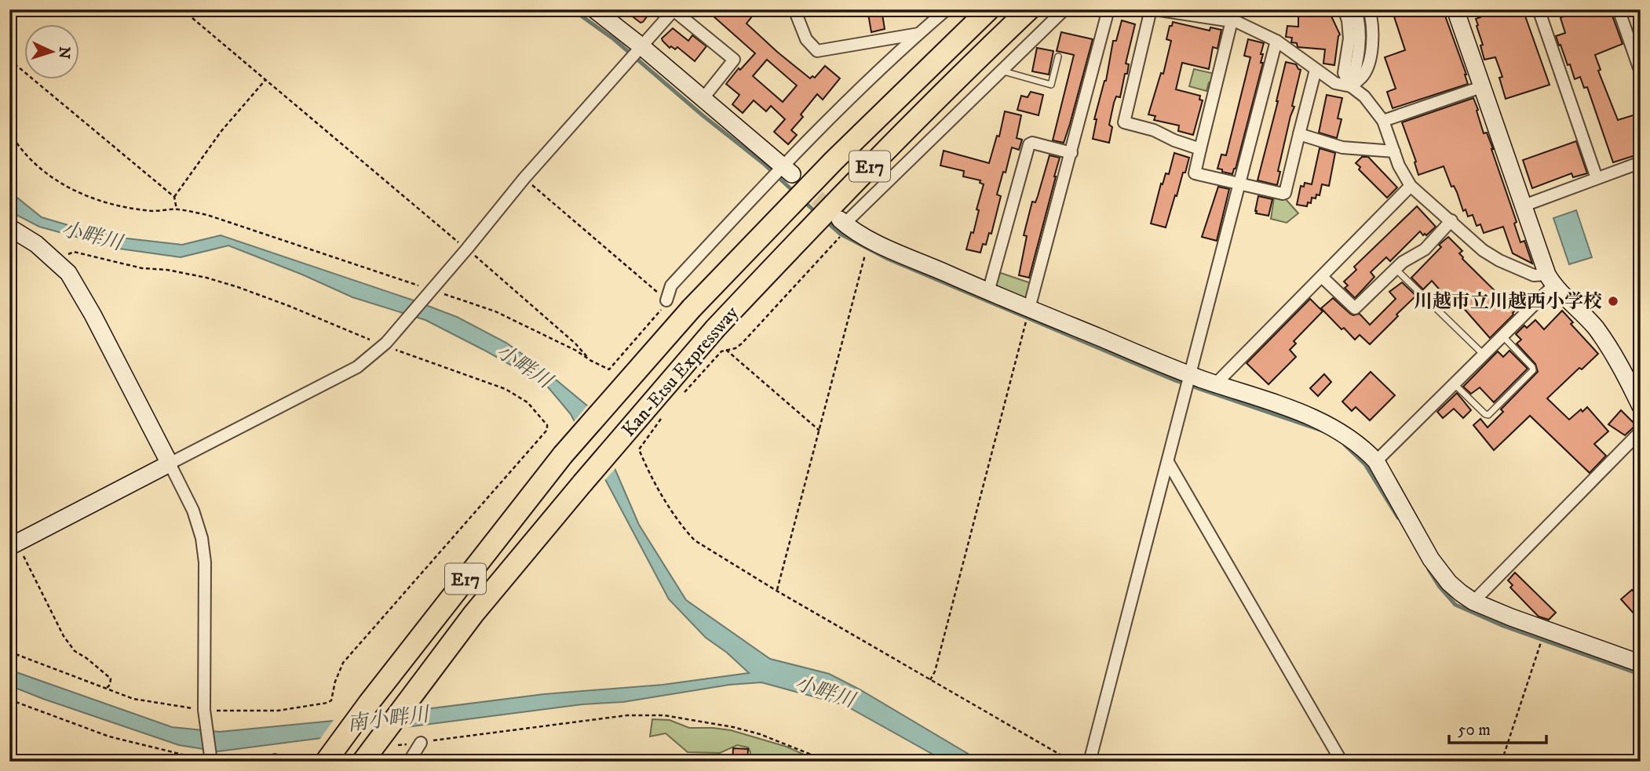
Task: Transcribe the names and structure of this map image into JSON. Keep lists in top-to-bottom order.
{
  "streets": {
    "highway": ["E17", "Kan-Etsu Expressway"]
  },
  "water": ["小畔川", "南小畔川"],
  "places": ["川越市立川越西小学校"],
  "scale_bar": "50 m",
  "north": "right"
}
